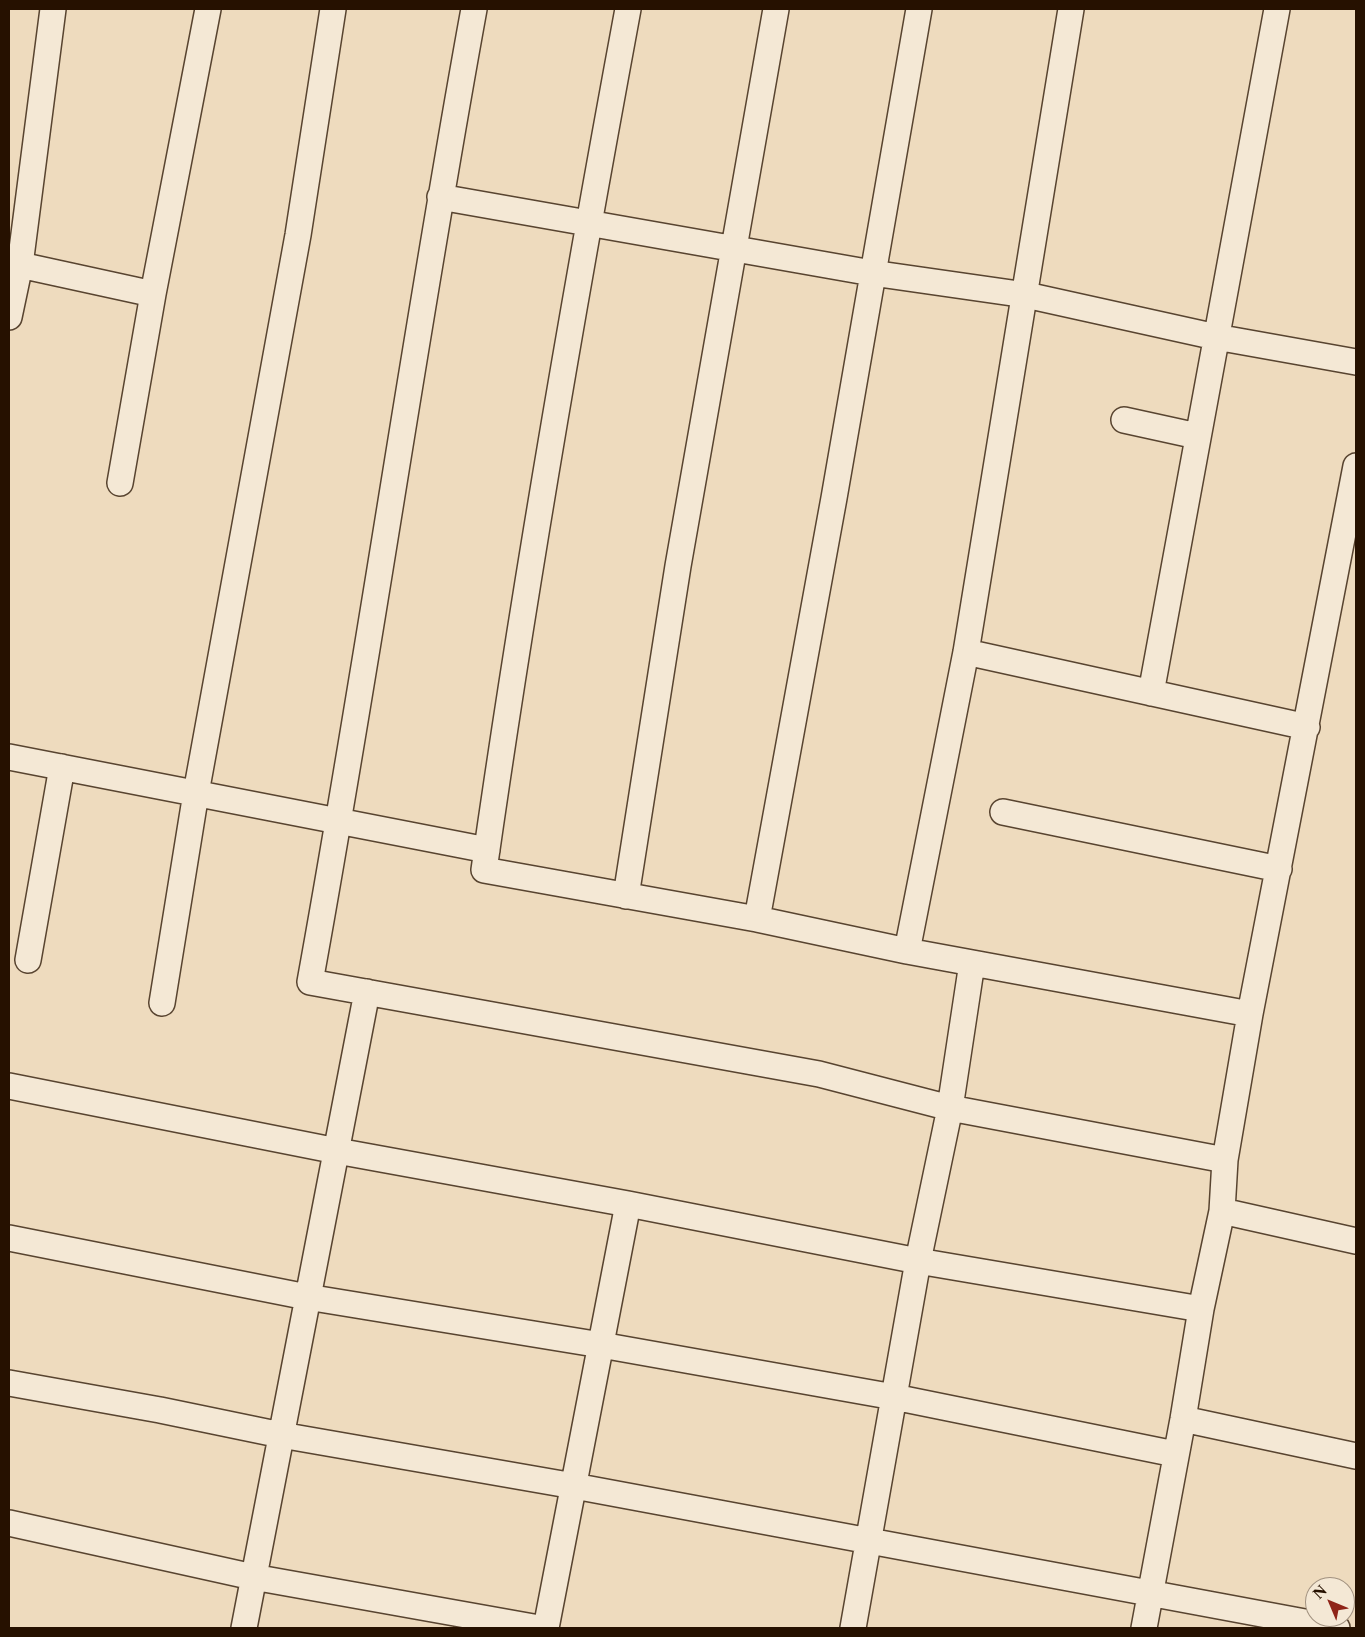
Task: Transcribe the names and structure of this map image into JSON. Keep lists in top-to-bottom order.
{
  "north": "top left"
}
